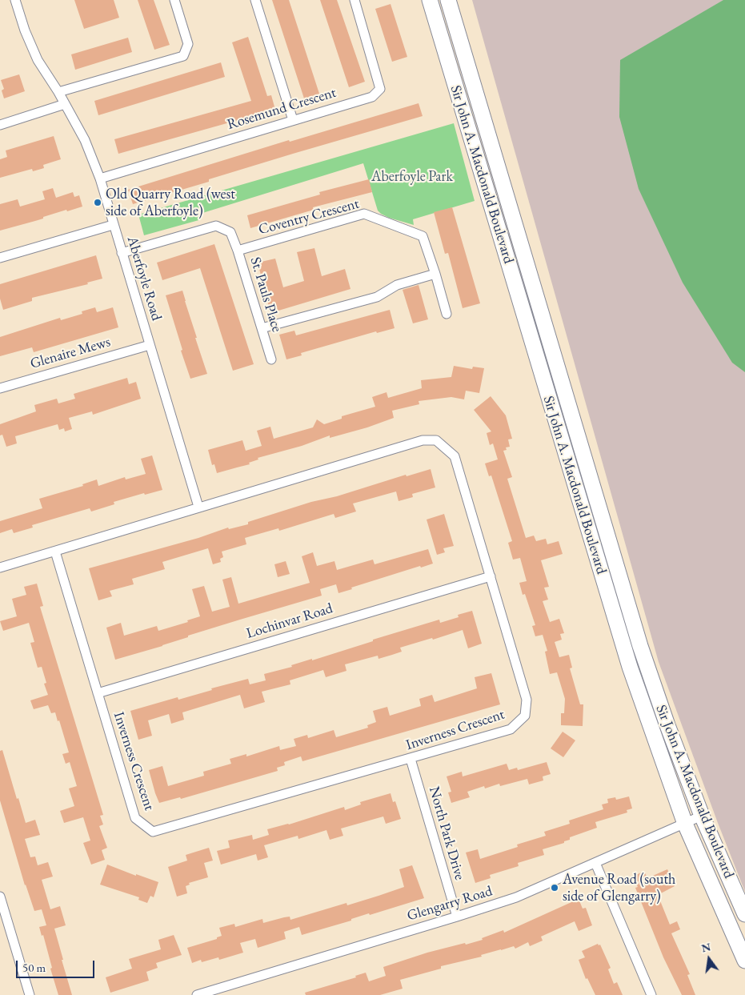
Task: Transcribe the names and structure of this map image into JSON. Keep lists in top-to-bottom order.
{
  "streets": {
    "main road": ["Sir John A. Macdonald Boulevard"],
    "street": [
      "Rosemund Crescent",
      "Coventry Crescent",
      "Aberfoyle Road",
      "St. Pauls Place",
      "Glenaire Mews",
      "Lochinvar Road",
      "Inverness Crescent",
      "North Park Drive",
      "Glengarry Road"
    ]
  },
  "crossings": [
    ["Rosemund Crescent", "Aberfoyle Road"],
    ["Sir John A. Macdonald Boulevard", "Glengarry Road"],
    ["Coventry Crescent", "St. Pauls Place"],
    ["Aberfoyle Road", "St. Pauls Place"],
    ["Aberfoyle Road", "Glenaire Mews"],
    ["Aberfoyle Road", "Inverness Crescent"],
    ["Lochinvar Road", "Inverness Crescent"],
    ["Inverness Crescent", "North Park Drive"],
    ["North Park Drive", "Glengarry Road"]
  ],
  "parks": ["Aberfoyle Park"],
  "places": ["Old Quarry Road (west side of Aberfoyle)", "Avenue Road (south side of Glengarry)"],
  "scale_bar": "50 m",
  "north": "top"
}
